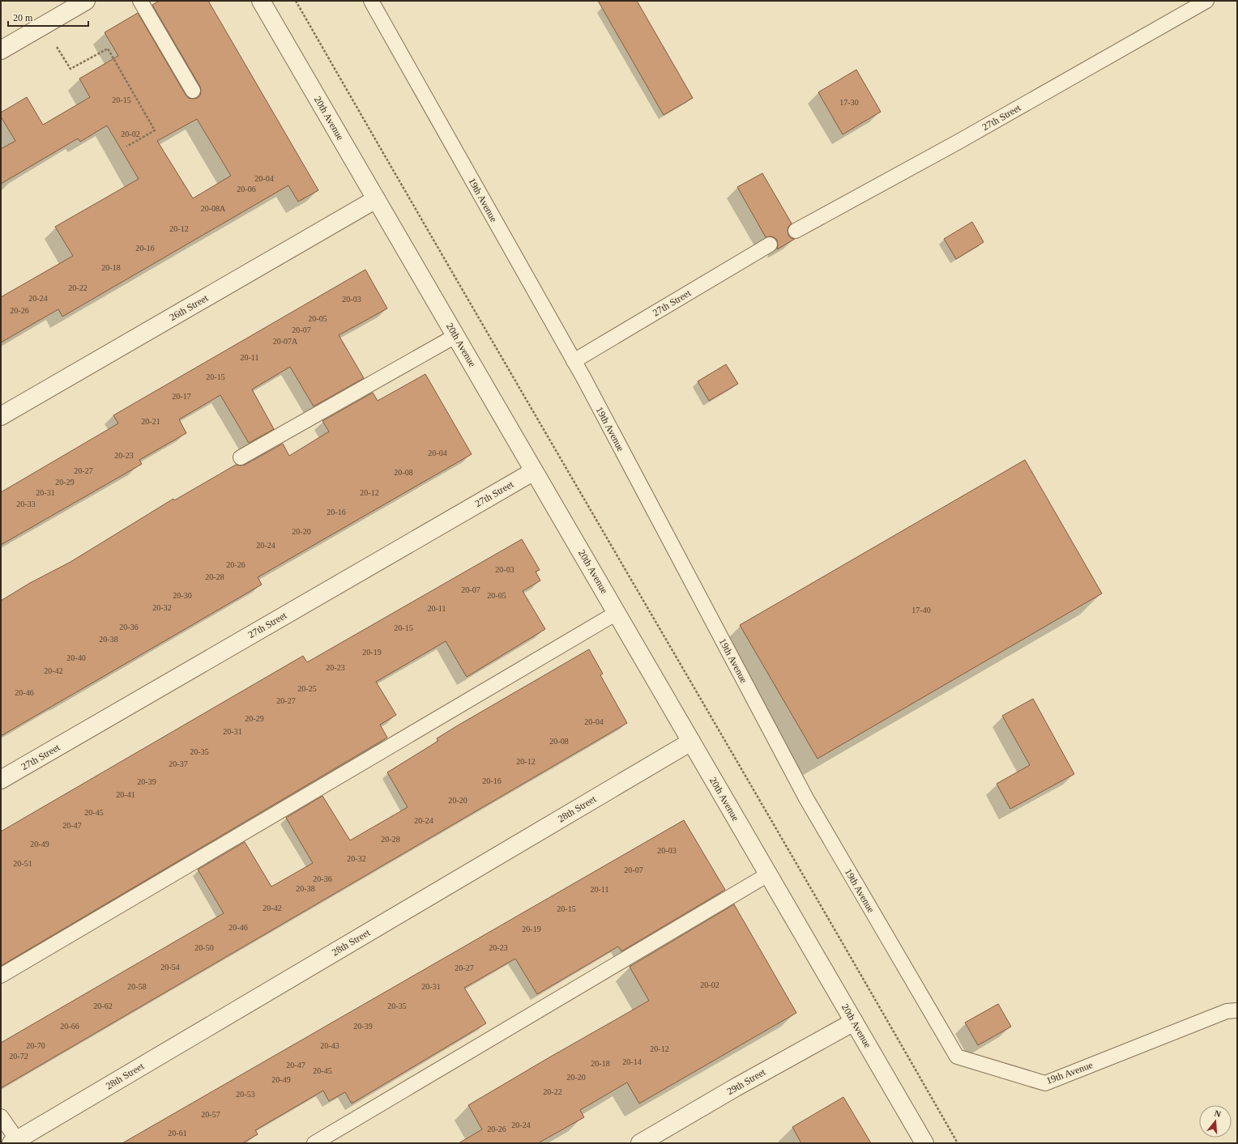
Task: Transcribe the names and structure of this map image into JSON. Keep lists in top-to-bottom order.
{
  "streets": {
    "street": [
      "27th Street",
      "20th Avenue",
      "26th Street",
      "28th Street",
      "29th Street"
    ],
    "lane": ["19th Avenue"]
  },
  "crossings": [
    ["27th Street", "20th Avenue"],
    ["27th Street", "19th Avenue"],
    ["20th Avenue", "26th Street"],
    ["20th Avenue", "28th Street"],
    ["20th Avenue", "29th Street"]
  ],
  "house_numbers": [
    "20-15",
    "17-30",
    "20-02",
    "20-04",
    "20-06",
    "20-08A",
    "20-12",
    "20-16",
    "20-18",
    "20-22",
    "20-24",
    "20-03",
    "20-26",
    "20-05",
    "20-07",
    "20-07A",
    "20-11",
    "20-15",
    "20-17",
    "20-21",
    "20-04",
    "20-23",
    "20-27",
    "20-08",
    "20-29",
    "20-31",
    "20-12",
    "20-33",
    "20-16",
    "20-20",
    "20-24",
    "20-26",
    "20-03",
    "20-28",
    "20-07",
    "20-30",
    "20-05",
    "20-32",
    "20-11",
    "17-40",
    "20-36",
    "20-15",
    "20-38",
    "20-19",
    "20-40",
    "20-23",
    "20-42",
    "20-25",
    "20-46",
    "20-27",
    "20-29",
    "20-04",
    "20-31",
    "20-08",
    "20-35",
    "20-12",
    "20-37",
    "20-16",
    "20-39",
    "20-41",
    "20-20",
    "20-45",
    "20-24",
    "20-47",
    "20-28",
    "20-49",
    "20-03",
    "20-32",
    "20-51",
    "20-07",
    "20-36",
    "20-38",
    "20-11",
    "20-42",
    "20-15",
    "20-46",
    "20-19",
    "20-50",
    "20-23",
    "20-54",
    "20-27",
    "20-02",
    "20-58",
    "20-31",
    "20-62",
    "20-35",
    "20-66",
    "20-39",
    "20-70",
    "20-43",
    "20-12",
    "20-72",
    "20-14",
    "20-18",
    "20-47",
    "20-45",
    "20-20",
    "20-49",
    "20-22",
    "20-53",
    "20-57",
    "20-24",
    "20-26",
    "20-61"
  ],
  "scale_bar": "20 m",
  "north": "top"
}
